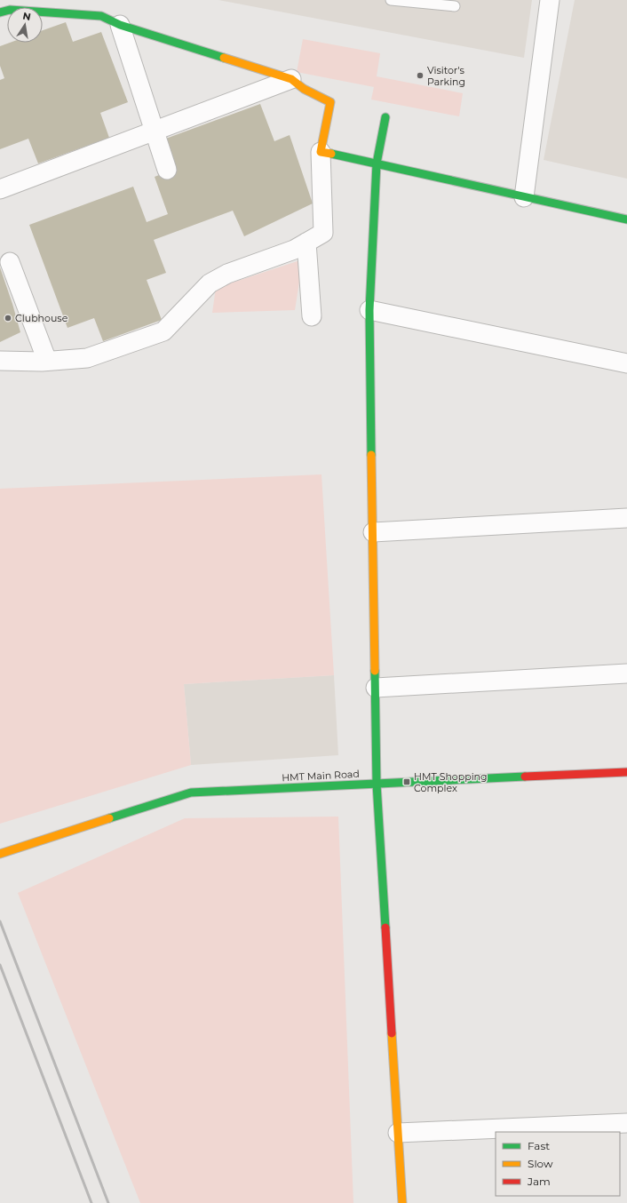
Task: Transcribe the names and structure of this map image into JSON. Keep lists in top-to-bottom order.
{
  "streets": {
    "street": ["HMT Main Road"]
  },
  "places": {
    "other": ["Visitor's Parking", "Clubhouse"],
    "transit": ["HMT Shopping Complex"]
  },
  "legend": ["Fast", "Slow", "Jam"],
  "north": "top"
}
